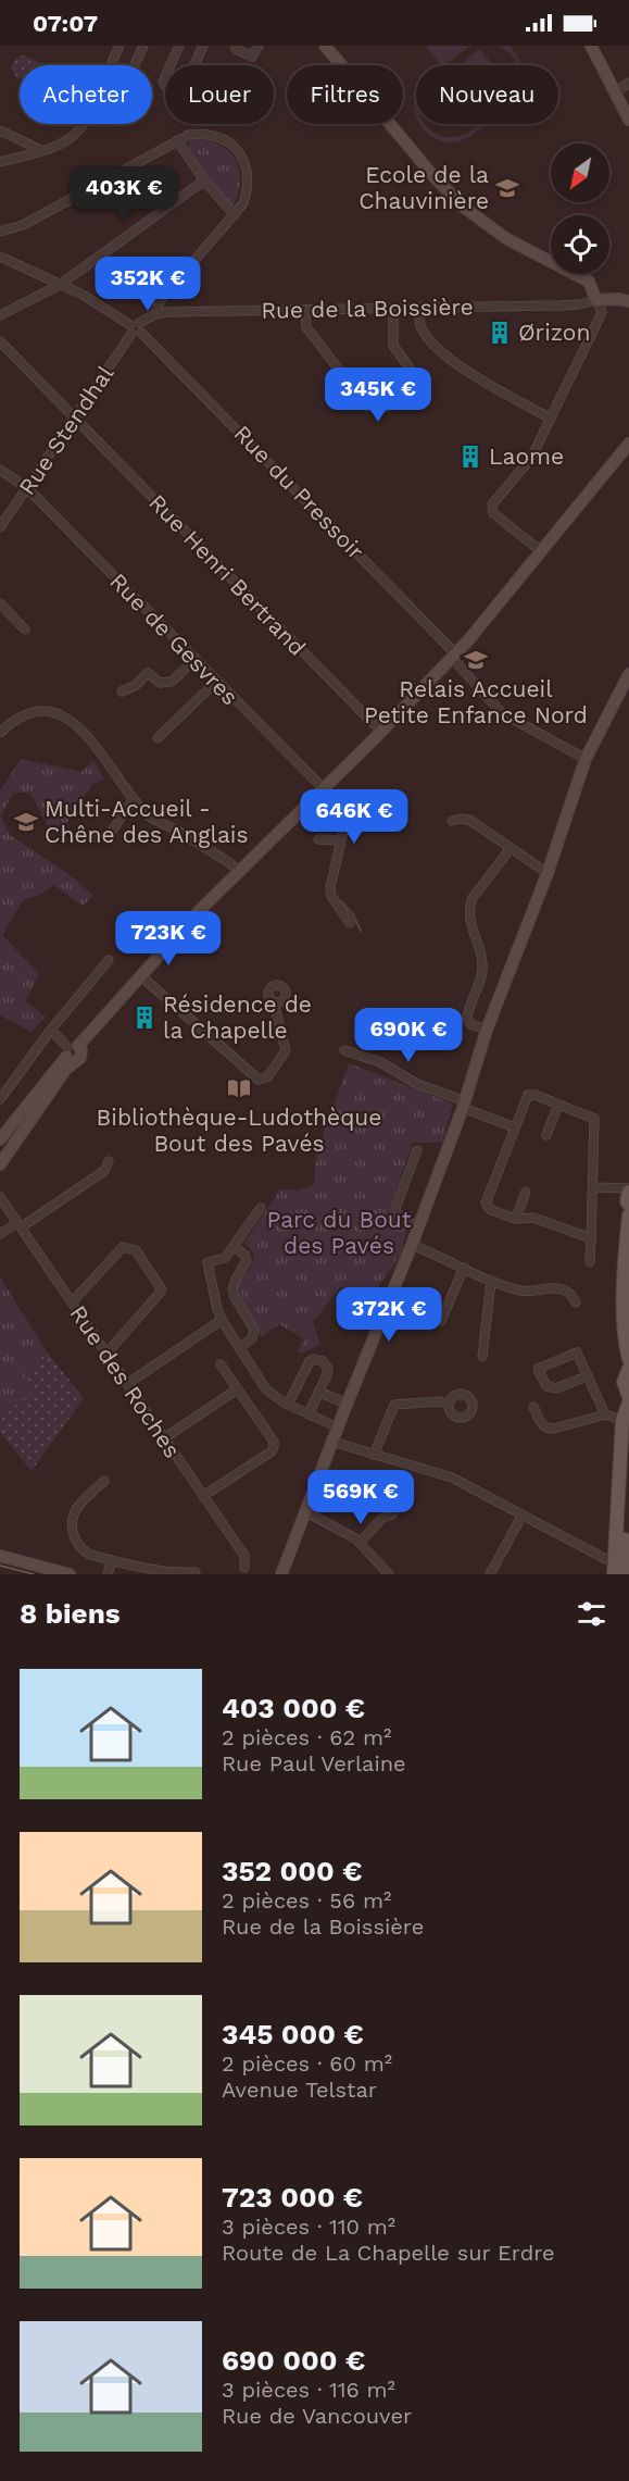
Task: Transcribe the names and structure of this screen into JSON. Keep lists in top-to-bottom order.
{
  "streets": {
    "street": [
      "Rue de la Boissière",
      "Rue Stendhal",
      "Rue du Pressoir",
      "Rue Henri Bertrand",
      "Rue de Gesvres",
      "Rue des Roches"
    ]
  },
  "crossings": [
    ["Rue de la Boissière", "Rue Stendhal"],
    ["Rue de la Boissière", "Rue du Pressoir"],
    ["Rue Stendhal", "Rue du Pressoir"],
    ["Rue Stendhal", "Rue Henri Bertrand"],
    ["Rue Stendhal", "Rue de Gesvres"]
  ],
  "parks": ["Parc du Bout des Pavés"],
  "places": {
    "school or university": ["Ecole de la Chauvinière", "Relais Accueil Petite Enfance Nord", "Multi-Accueil - Chêne des Anglais"],
    "building": ["Ørizon", "Laome", "Résidence de la Chapelle"],
    "library": ["Bibliothèque-Ludothèque Bout des Pavés"]
  },
  "north": "bottom left",
  "page": {
    "status": "07:07",
    "chip": [
      "Acheter",
      "Louer",
      "Filtres",
      "Nouveau"
    ],
    "price": [
      "403K €",
      "352K €",
      "345K €",
      "646K €",
      "723K €",
      "690K €",
      "372K €",
      "569K €"
    ],
    "heading": "8 biens",
    "list": [
      {
        "name": "403 000 €",
        "note": "2 pièces · 62 m² · Rue Paul Verlaine"
      },
      {
        "name": "352 000 €",
        "note": "2 pièces · 56 m² · Rue de la Boissière"
      },
      {
        "name": "345 000 €",
        "note": "2 pièces · 60 m² · Avenue Telstar"
      },
      {
        "name": "723 000 €",
        "note": "3 pièces · 110 m² · Route de La Chapelle sur Erdre"
      },
      {
        "name": "690 000 €",
        "note": "3 pièces · 116 m² · Rue de Vancouver"
      }
    ]
  }
}
